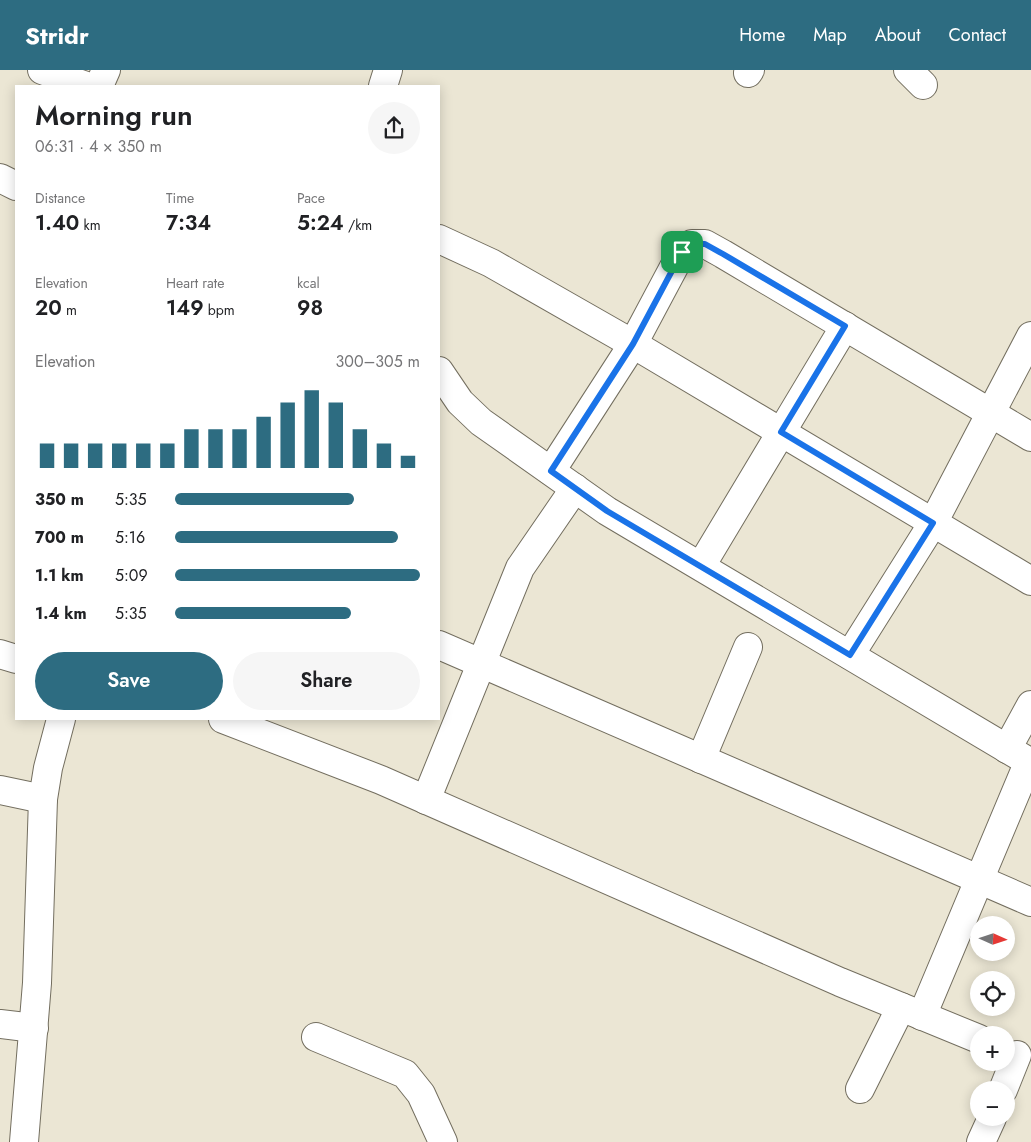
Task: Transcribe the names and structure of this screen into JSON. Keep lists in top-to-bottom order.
{
  "north": "right",
  "page": {
    "header": "Stridr",
    "nav": [
      "Home",
      "Map",
      "About",
      "Contact"
    ],
    "heading": ["Morning run", "06:31 · 4 × 350 m"],
    "stats": [
      ["Distance", "1.40 km"],
      ["Time", "7:34"],
      ["Pace", "5:24 /km"],
      ["Elevation", "20 m"],
      ["Heart rate", "149 bpm"],
      ["kcal", "98"]
    ],
    "chart": ["Elevation", "300–305 m"],
    "list": [
      {
        "name": "350 m",
        "note": "5:35"
      },
      {
        "name": "700 m",
        "note": "5:16"
      },
      {
        "name": "1.1 km",
        "note": "5:09"
      },
      {
        "name": "1.4 km",
        "note": "5:35"
      }
    ],
    "buttons": ["Save", "Share"],
    "map_buttons": ["+", "−"]
  }
}
